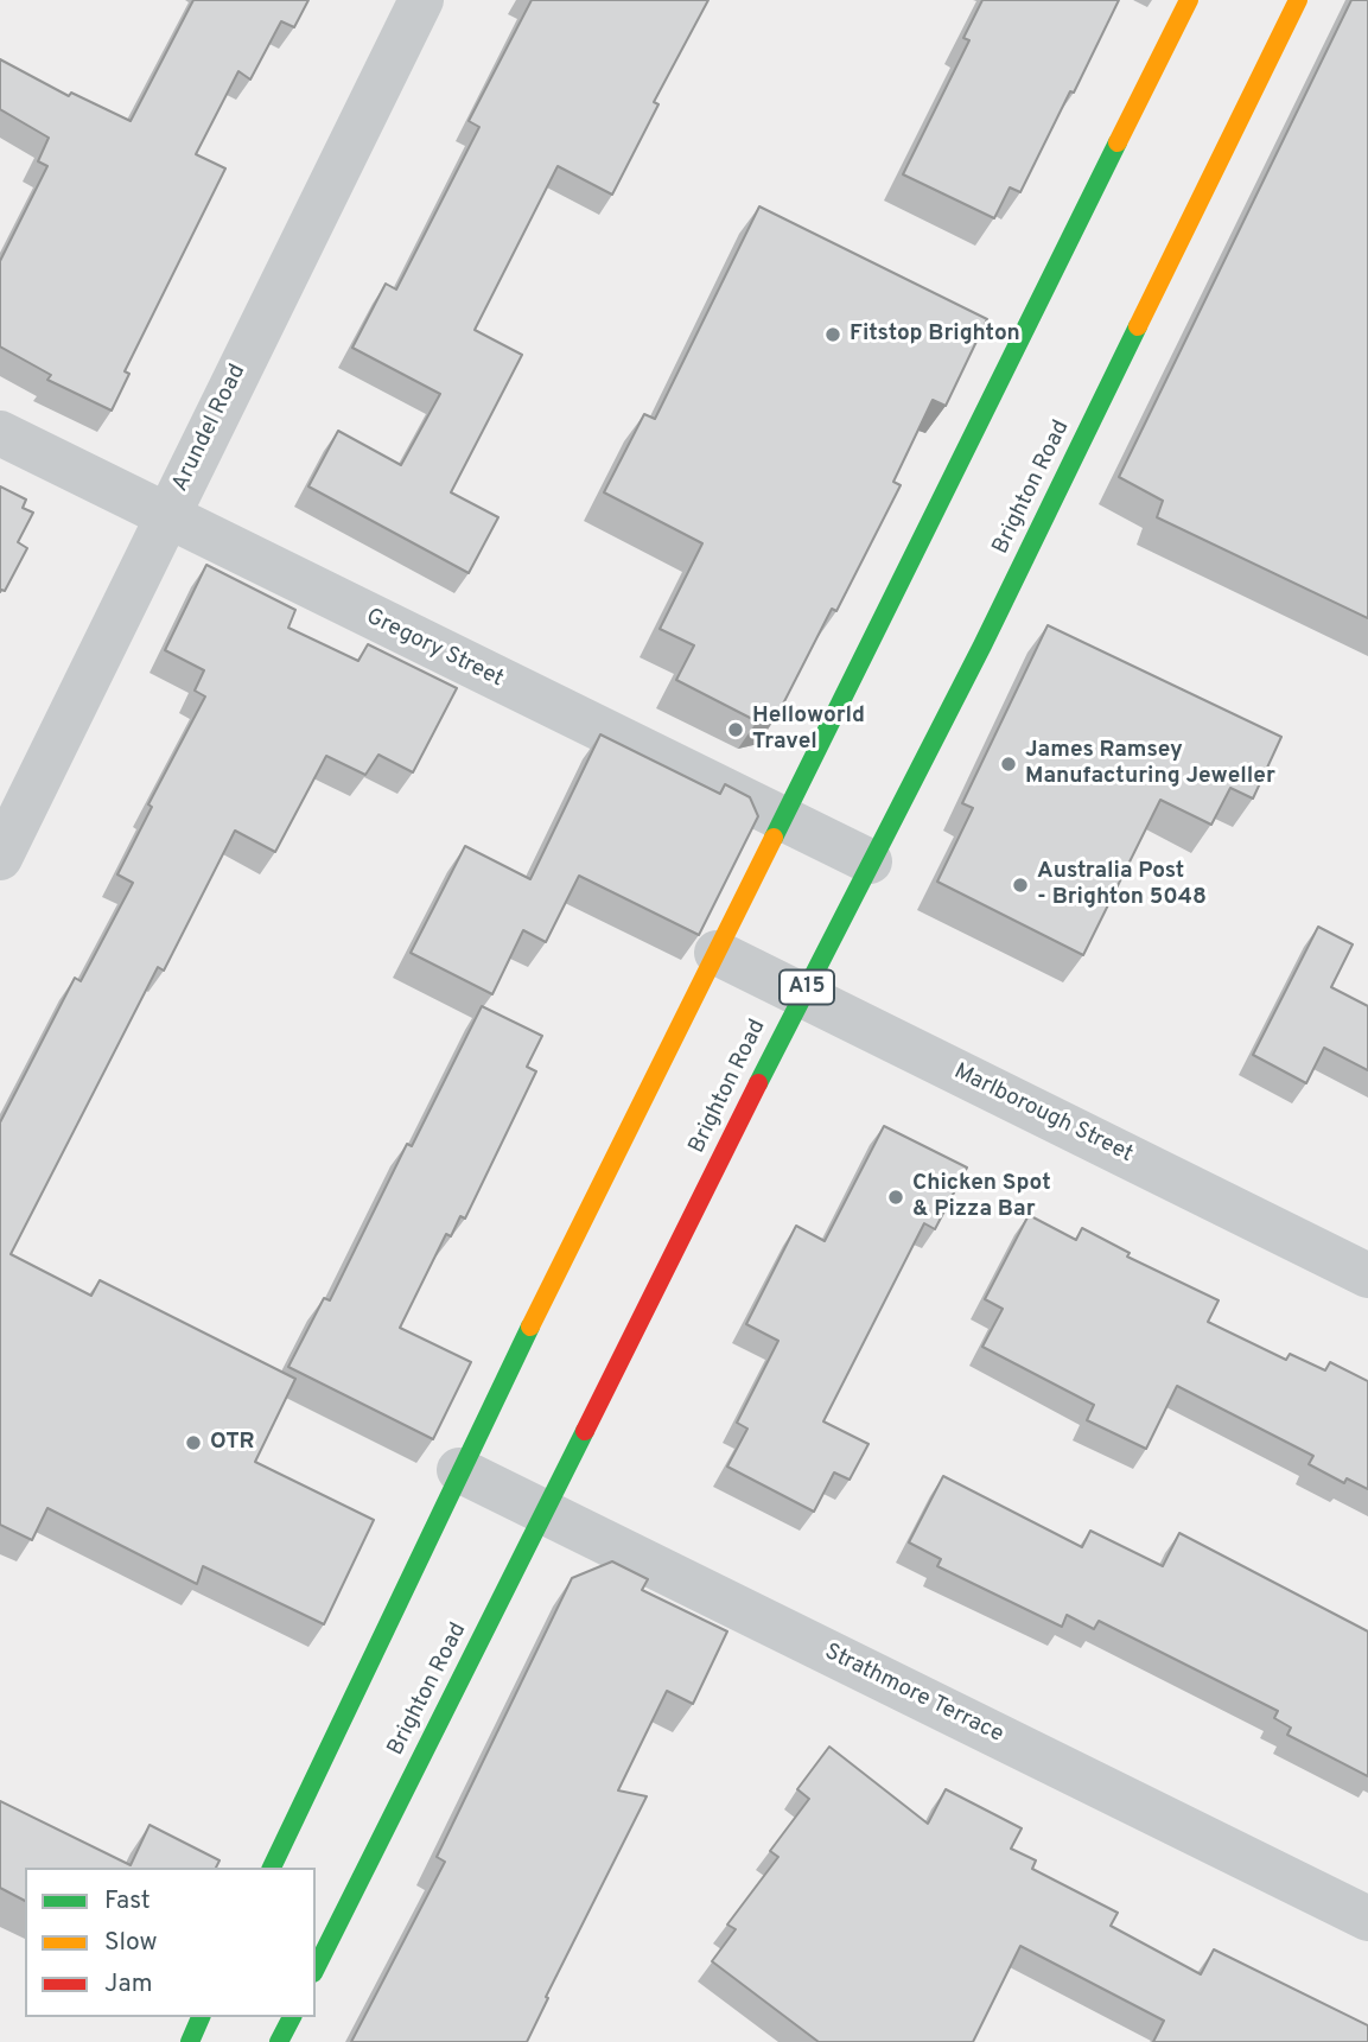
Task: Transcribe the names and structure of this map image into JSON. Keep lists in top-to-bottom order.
{
  "streets": {
    "main road": ["Brighton Road", "A15"],
    "street": [
      "Arundel Road",
      "Gregory Street",
      "Marlborough Street",
      "Strathmore Terrace"
    ]
  },
  "crossings": [
    ["Arundel Road", "Gregory Street"],
    ["Brighton Road", "Gregory Street"],
    ["Brighton Road", "Marlborough Street"],
    ["Brighton Road", "Strathmore Terrace"]
  ],
  "places": [
    "Fitstop Brighton",
    "Helloworld Travel",
    "James Ramsey Manufacturing Jeweller",
    "Australia Post - Brighton 5048",
    "Chicken Spot & Pizza Bar",
    "OTR"
  ],
  "legend": ["Fast", "Slow", "Jam"]
}
